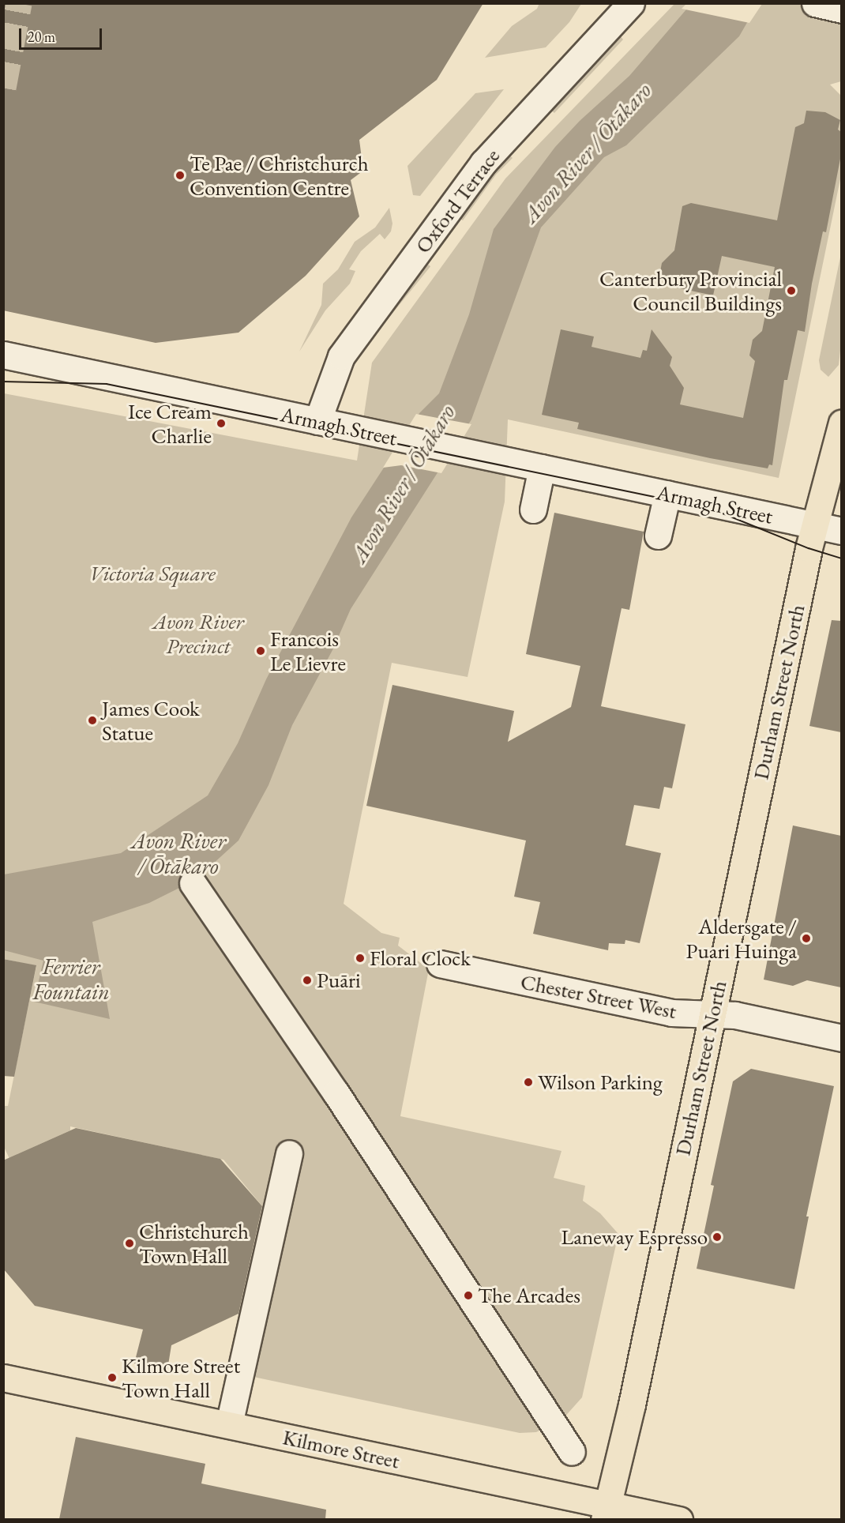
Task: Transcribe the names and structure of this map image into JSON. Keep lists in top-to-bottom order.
{
  "streets": {
    "main road": ["Durham Street North", "Kilmore Street"],
    "street": ["Oxford Terrace", "Armagh Street", "Chester Street West"]
  },
  "crossings": [
    ["Oxford Terrace", "Armagh Street"],
    ["Armagh Street", "Durham Street North"],
    ["Durham Street North", "Chester Street West"],
    ["Durham Street North", "Kilmore Street"]
  ],
  "water": ["Avon River / Ōtākaro", "Ferrier Fountain"],
  "parks": ["Victoria Square", "Avon River Precinct"],
  "places": [
    "Te Pae / Christchurch Convention Centre",
    "Canterbury Provincial Council Buildings",
    "Ice Cream Charlie",
    "Francois Le Lievre",
    "James Cook Statue",
    "Aldersgate / Puari Huinga",
    "Floral Clock",
    "Puāri",
    "Wilson Parking",
    "Laneway Espresso",
    "Christchurch Town Hall",
    "The Arcades",
    "Kilmore Street Town Hall"
  ],
  "scale_bar": "20 m"
}
